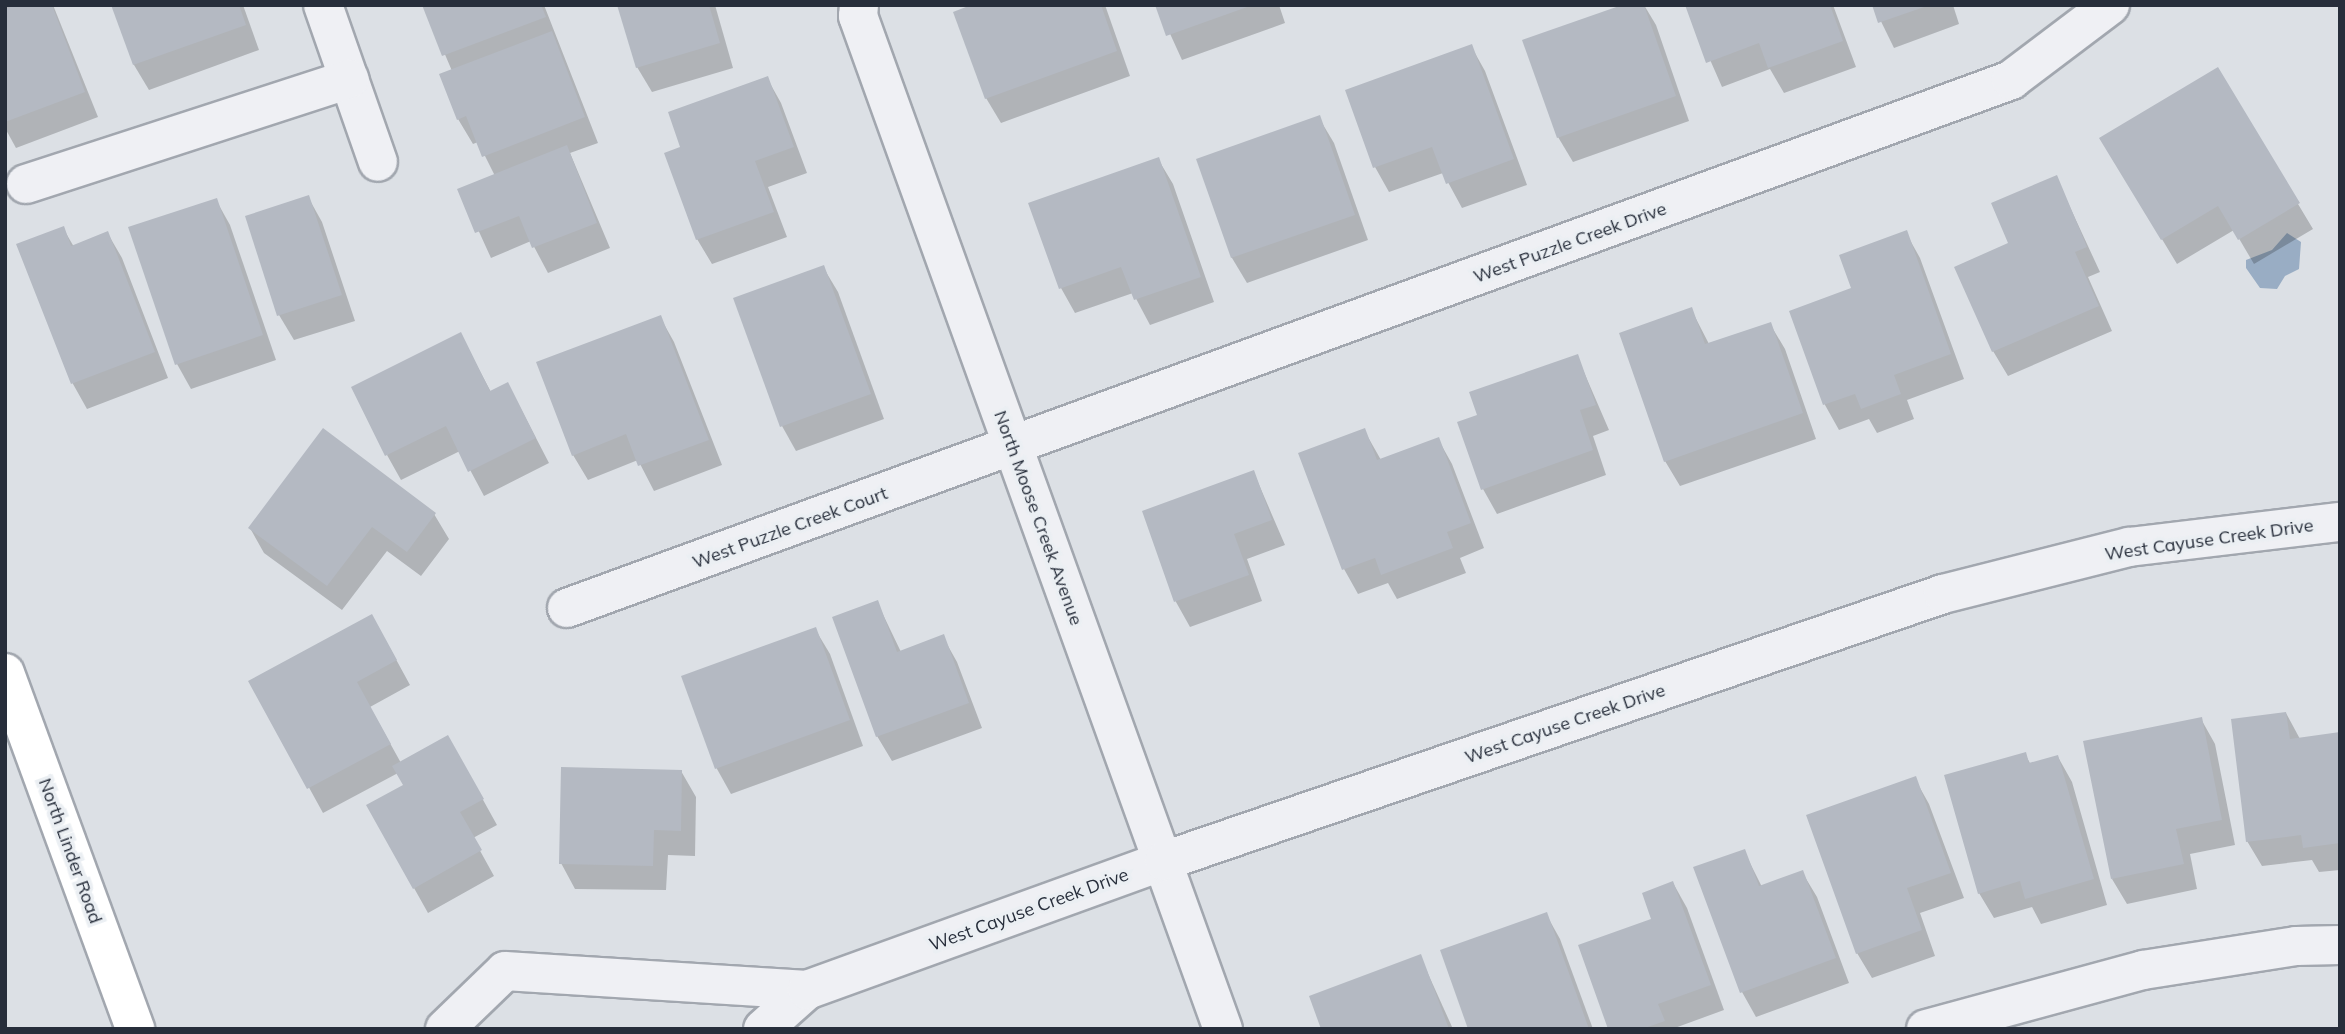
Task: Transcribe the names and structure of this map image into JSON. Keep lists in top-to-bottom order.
{
  "streets": {
    "main road": ["North Linder Road"],
    "street": [
      "West Puzzle Creek Drive",
      "North Moose Creek Avenue",
      "West Puzzle Creek Court",
      "West Cayuse Creek Drive"
    ]
  },
  "crossings": [
    ["West Puzzle Creek Drive", "North Moose Creek Avenue"],
    ["West Puzzle Creek Drive", "West Puzzle Creek Court"],
    ["North Moose Creek Avenue", "West Puzzle Creek Court"],
    ["North Moose Creek Avenue", "West Cayuse Creek Drive"]
  ]
}
